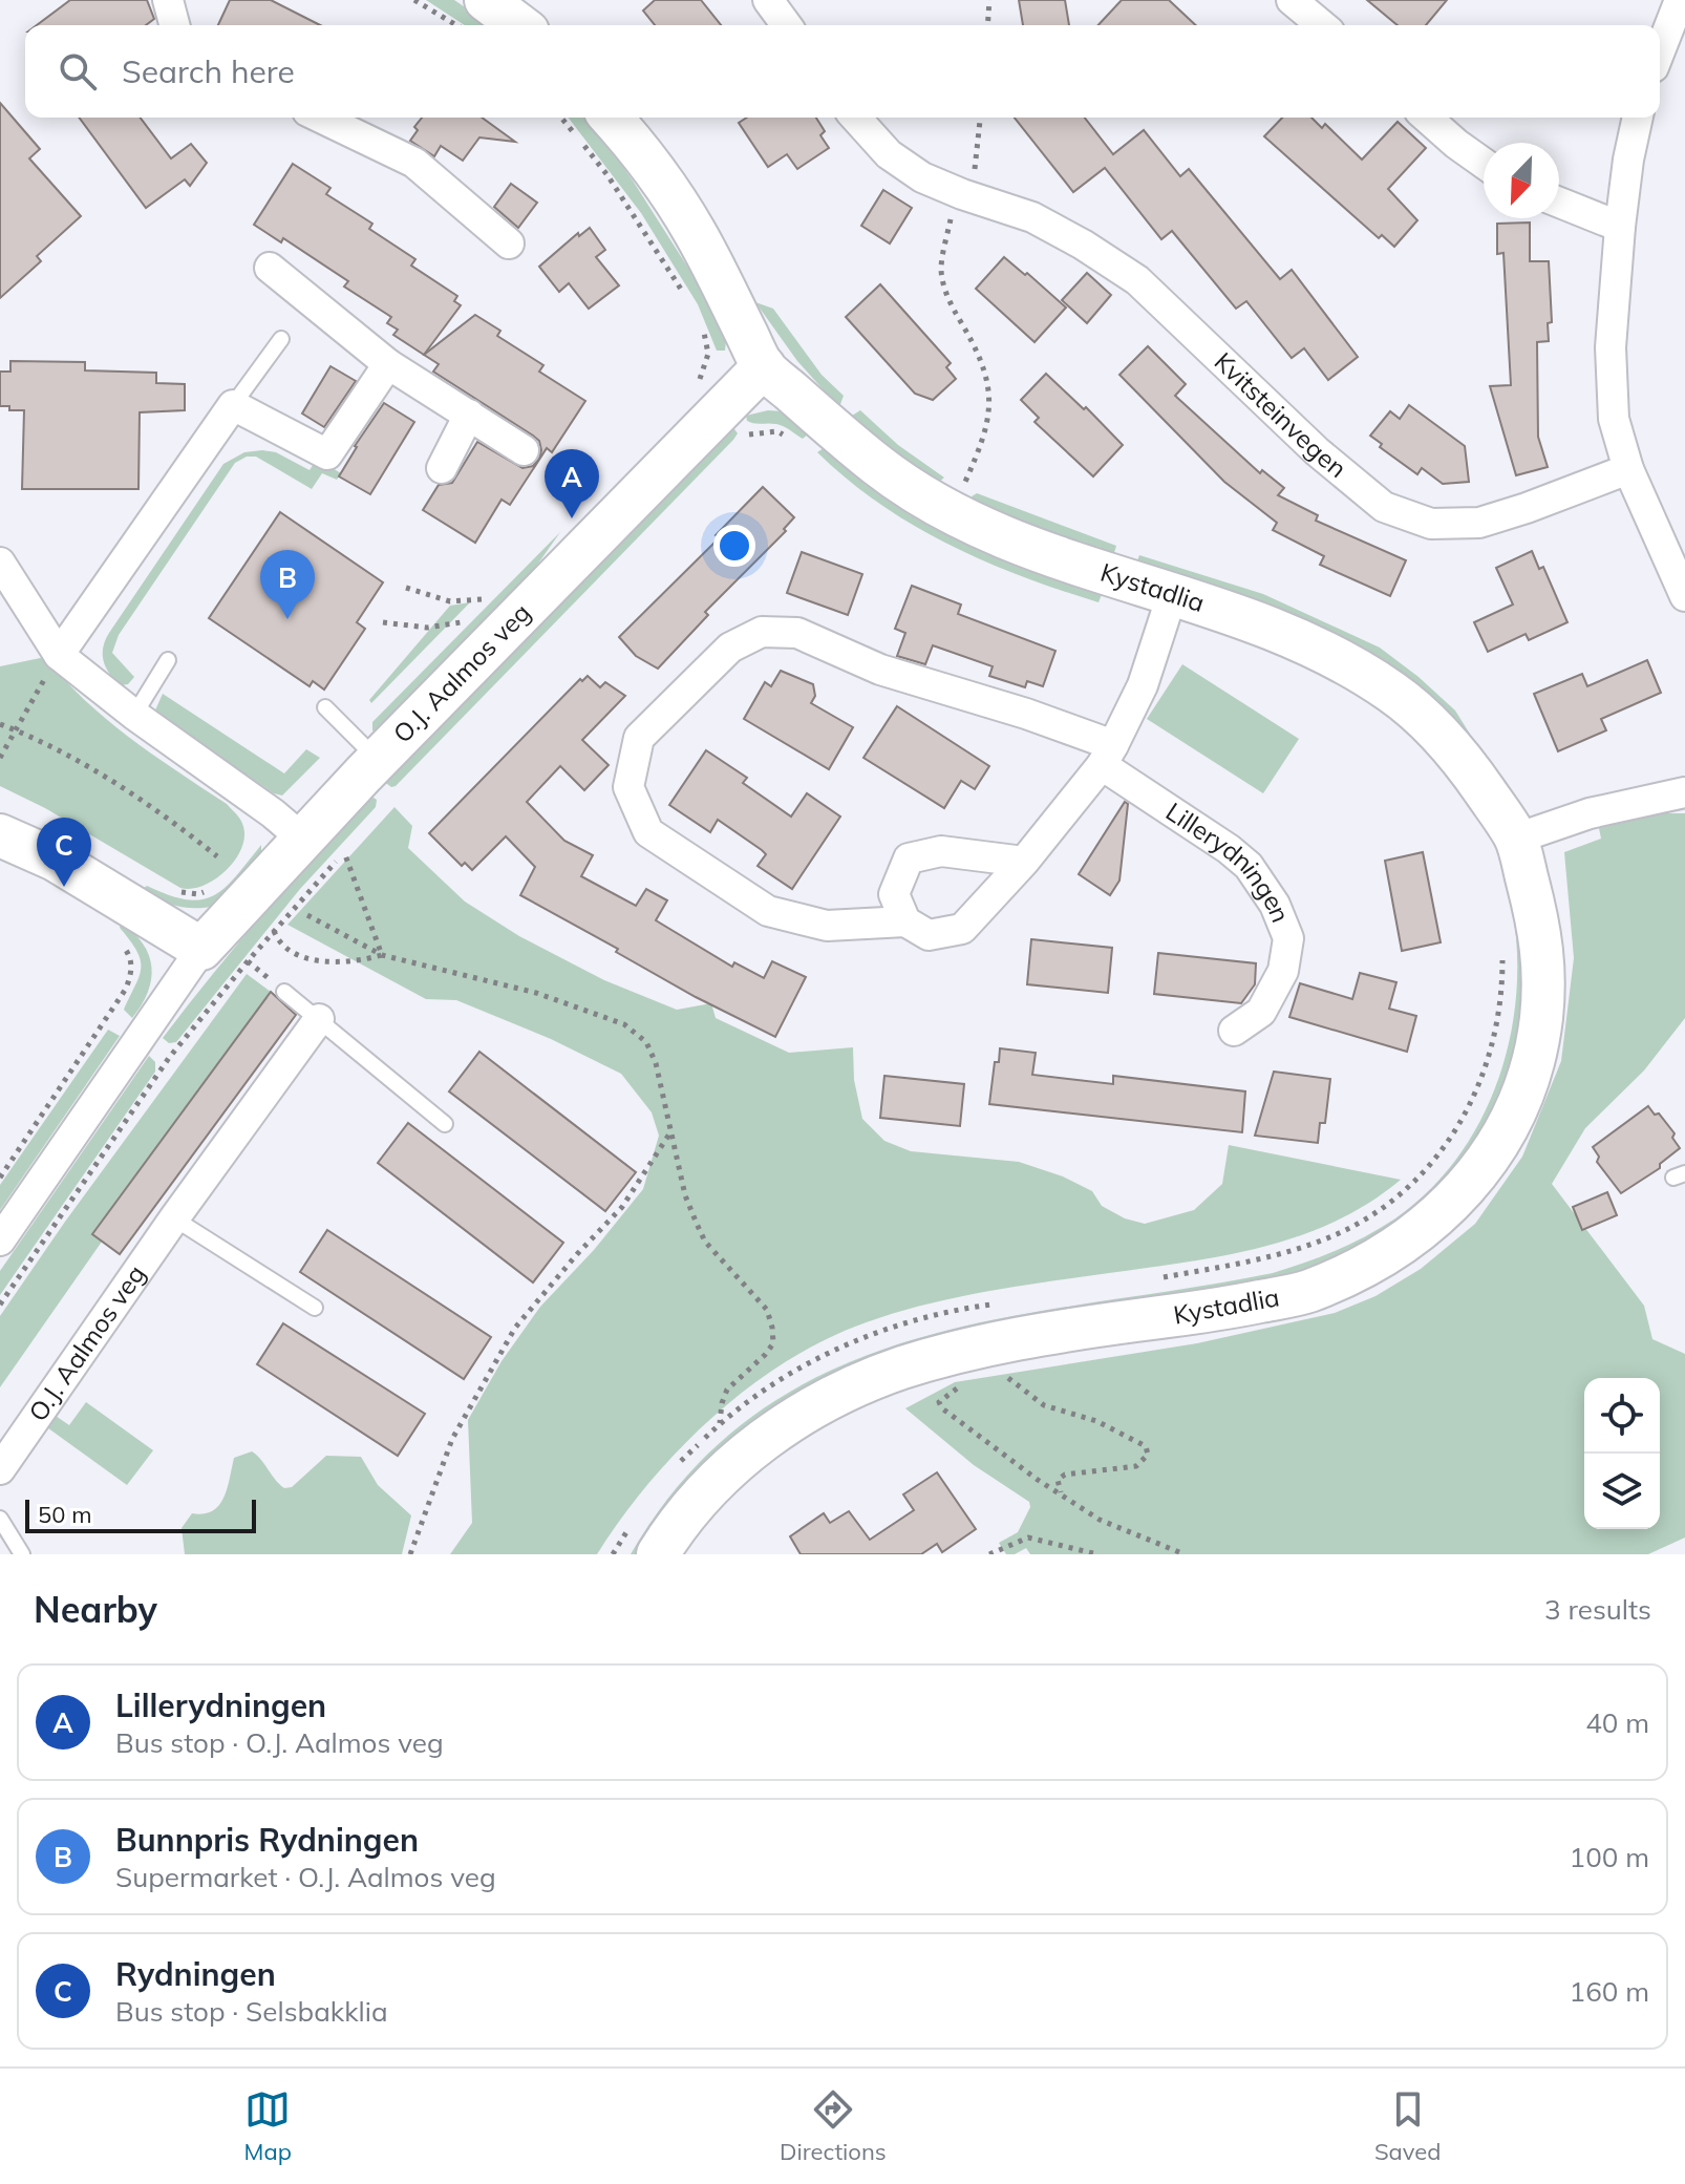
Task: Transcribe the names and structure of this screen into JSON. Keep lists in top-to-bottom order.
{
  "streets": {
    "street": [
      "Kvitsteinvegen",
      "Kystadlia",
      "O.J. Aalmos veg",
      "Lillerydningen"
    ]
  },
  "crossings": [
    ["Kystadlia", "O.J. Aalmos veg"],
    ["Kystadlia", "Lillerydningen"]
  ],
  "scale_bar": "50 m",
  "north": "bottom left",
  "page": {
    "search": "Search here",
    "pins": ["A", "B", "C"],
    "scale": "50 m",
    "heading": ["Nearby", "3 results"],
    "list": [
      {
        "mark": "A",
        "name": "Lillerydningen",
        "note": "Bus stop · O.J. Aalmos veg",
        "value": "40 m"
      },
      {
        "mark": "B",
        "name": "Bunnpris Rydningen",
        "note": "Supermarket · O.J. Aalmos veg",
        "value": "100 m"
      },
      {
        "mark": "C",
        "name": "Rydningen",
        "note": "Bus stop · Selsbakklia",
        "value": "160 m"
      }
    ],
    "nav": ["Map", "Directions", "Saved"]
  }
}
